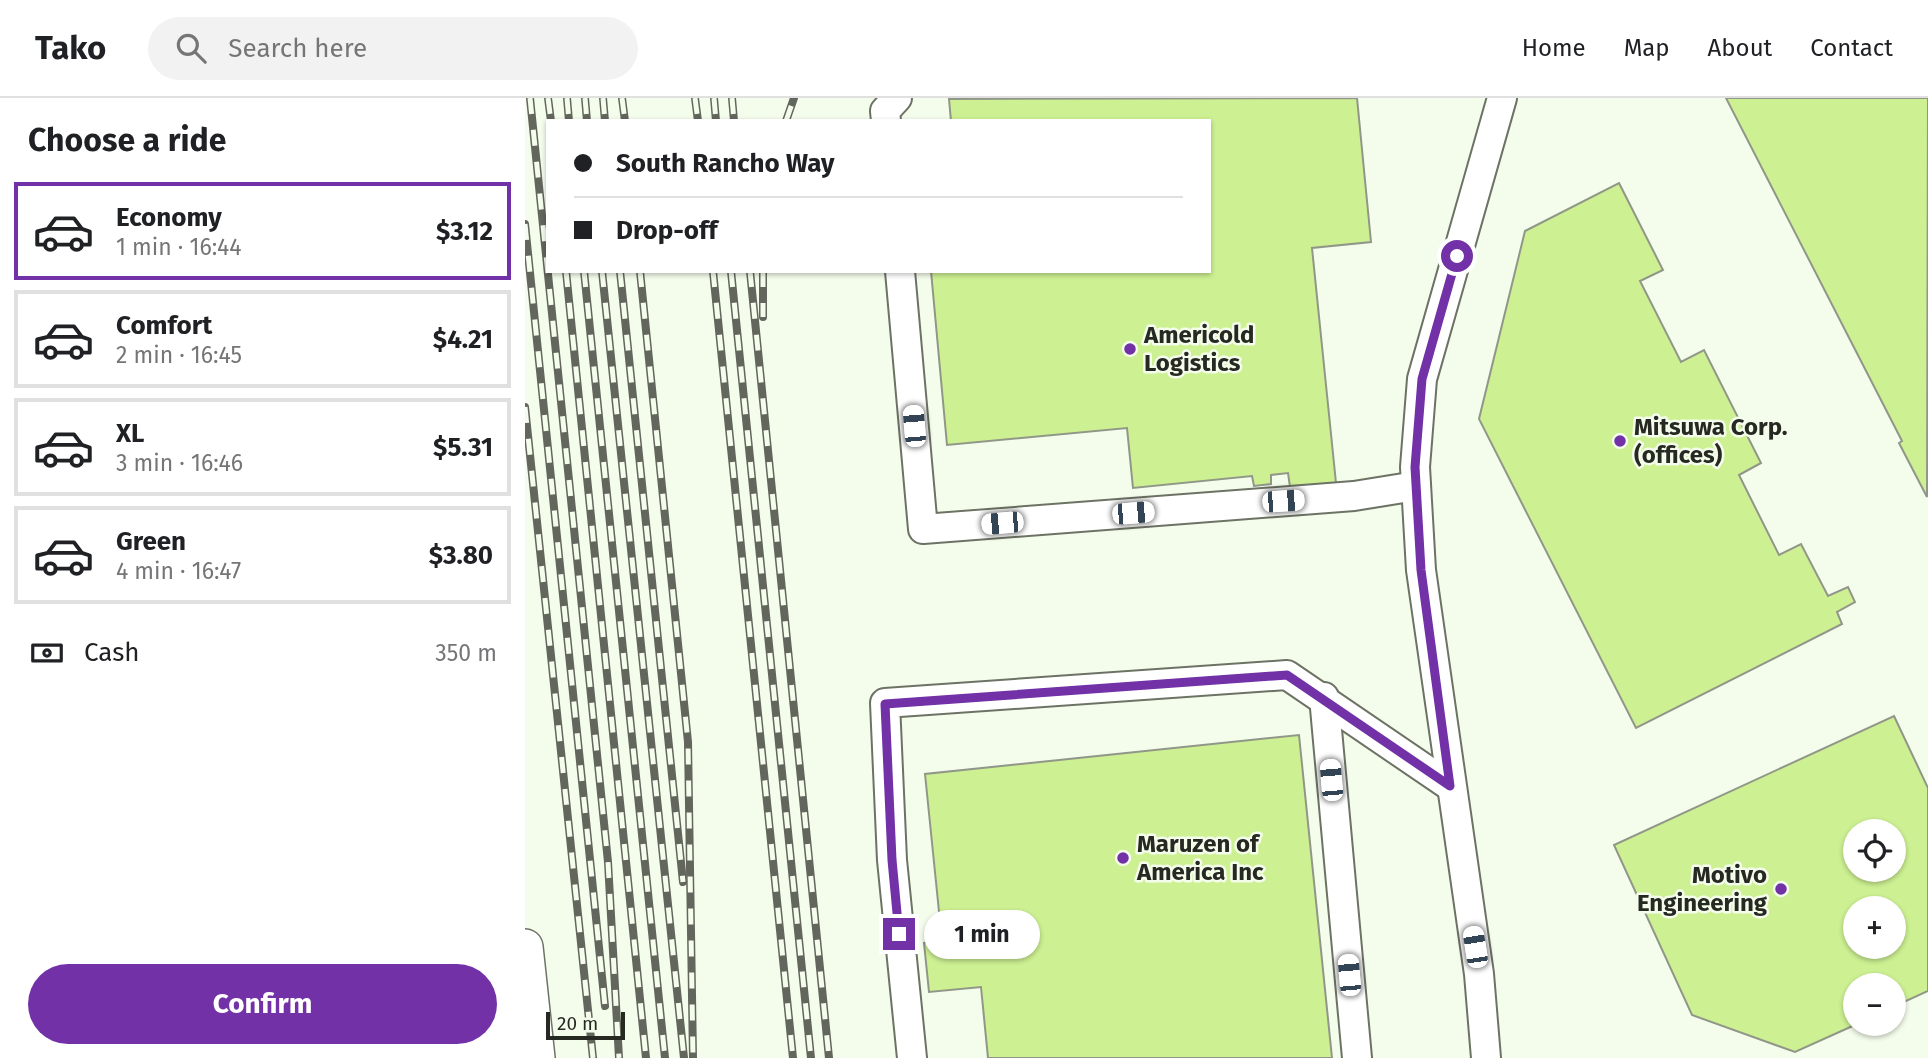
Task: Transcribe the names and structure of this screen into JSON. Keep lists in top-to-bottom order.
{
  "places": [
    "Americold Logistics",
    "Mitsuwa Corp. (offices)",
    "Maruzen of America Inc",
    "Motivo Engineering"
  ],
  "scale_bar": "20 m",
  "page": {
    "header": "Tako",
    "search": "Search here",
    "nav": [
      "Home",
      "Map",
      "About",
      "Contact"
    ],
    "heading": "Choose a ride",
    "banner": ["South Rancho Way", "Drop-off"],
    "list": [
      {
        "name": "Economy",
        "note": "1 min · 16:44",
        "value": "$3.12"
      },
      {
        "name": "Comfort",
        "note": "2 min · 16:45",
        "value": "$4.21"
      },
      {
        "name": "XL",
        "note": "3 min · 16:46",
        "value": "$5.31"
      },
      {
        "name": "Green",
        "note": "4 min · 16:47",
        "value": "$3.80"
      }
    ],
    "pay": ["Cash", "350 m"],
    "map_buttons": ["+", "−"],
    "bubble": "1 min",
    "buttons": "Confirm",
    "scale": "20 m"
  }
}
